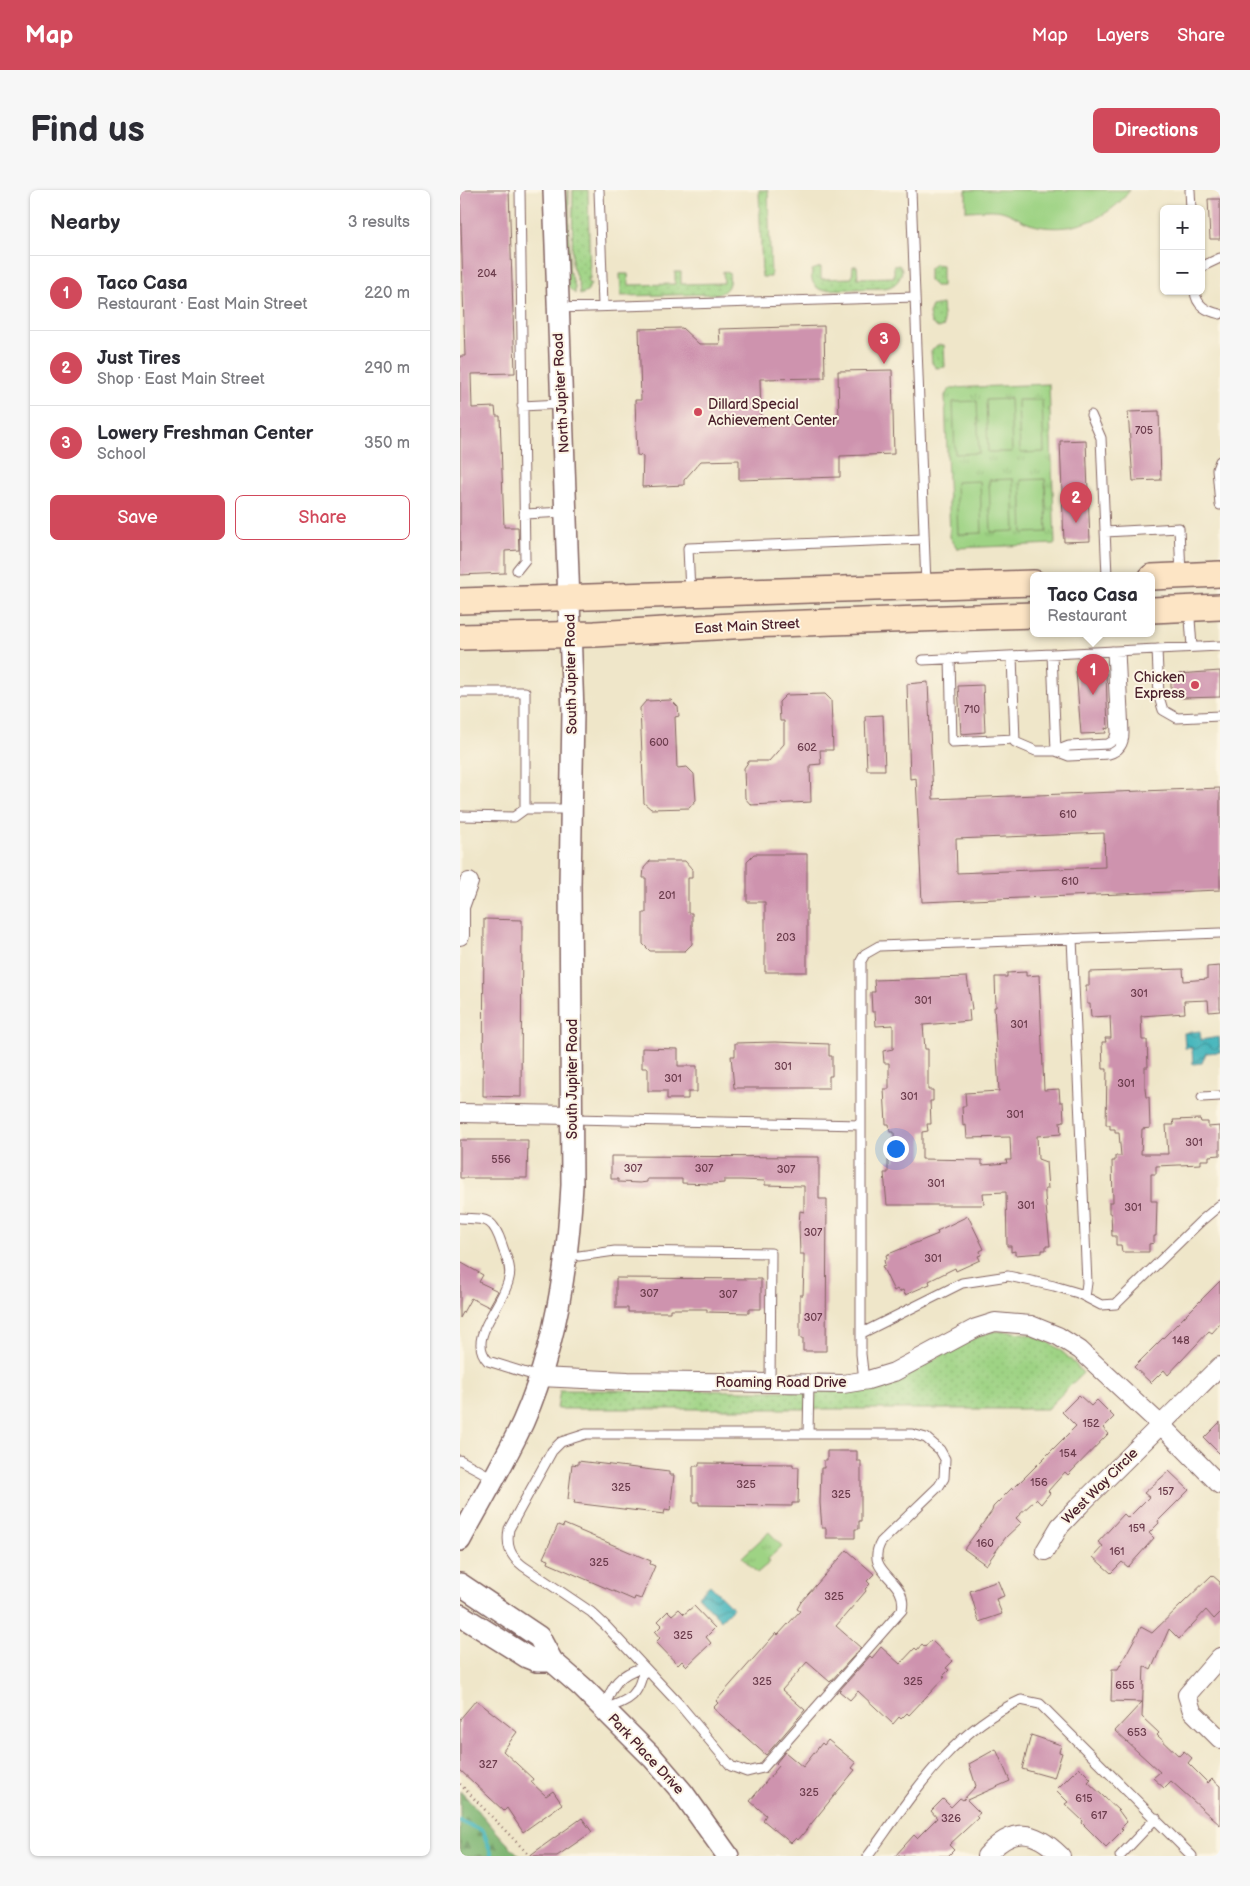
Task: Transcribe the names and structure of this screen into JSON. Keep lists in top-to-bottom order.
{
  "streets": {
    "main road": ["East Main Street"],
    "street": [
      "North Jupiter Road",
      "South Jupiter Road",
      "Roaming Road Drive",
      "West Way Circle",
      "Park Place Drive"
    ]
  },
  "crossings": [
    ["North Jupiter Road", "South Jupiter Road"],
    ["East Main Street", "South Jupiter Road"],
    ["South Jupiter Road", "Roaming Road Drive"],
    ["Roaming Road Drive", "West Way Circle"]
  ],
  "places": ["Dillard Special Achievement Center", "Chicken Express"],
  "house_numbers": [
    "204",
    "705",
    "710",
    "600",
    "602",
    "610",
    "610",
    "201",
    "203",
    "301",
    "301",
    "301",
    "301",
    "301",
    "301",
    "301",
    "301",
    "301",
    "556",
    "307",
    "307",
    "307",
    "301",
    "301",
    "301",
    "307",
    "301",
    "307",
    "307",
    "307",
    "148",
    "152",
    "154",
    "156",
    "325",
    "325",
    "157",
    "325",
    "159",
    "160",
    "161",
    "325",
    "325",
    "325",
    "325",
    "325",
    "655",
    "653",
    "327",
    "325",
    "615",
    "617",
    "326"
  ],
  "page": {
    "header": "Map",
    "nav": ["Map", "Layers", "Share"],
    "buttons": [
      "Directions",
      ["Save", "Share"]
    ],
    "title": "Find us",
    "heading": ["Nearby", "3 results"],
    "map_buttons": ["+", "−"],
    "list": [
      {
        "mark": "1",
        "name": "Taco Casa",
        "note": "Restaurant · East Main Street",
        "value": "220 m"
      },
      {
        "mark": "2",
        "name": "Just Tires",
        "note": "Shop · East Main Street",
        "value": "290 m"
      },
      {
        "mark": "3",
        "name": "Lowery Freshman Center",
        "note": "School",
        "value": "350 m"
      }
    ],
    "pins": ["3", "2", "1"],
    "popup": ["Taco Casa", "Restaurant"]
  }
}
